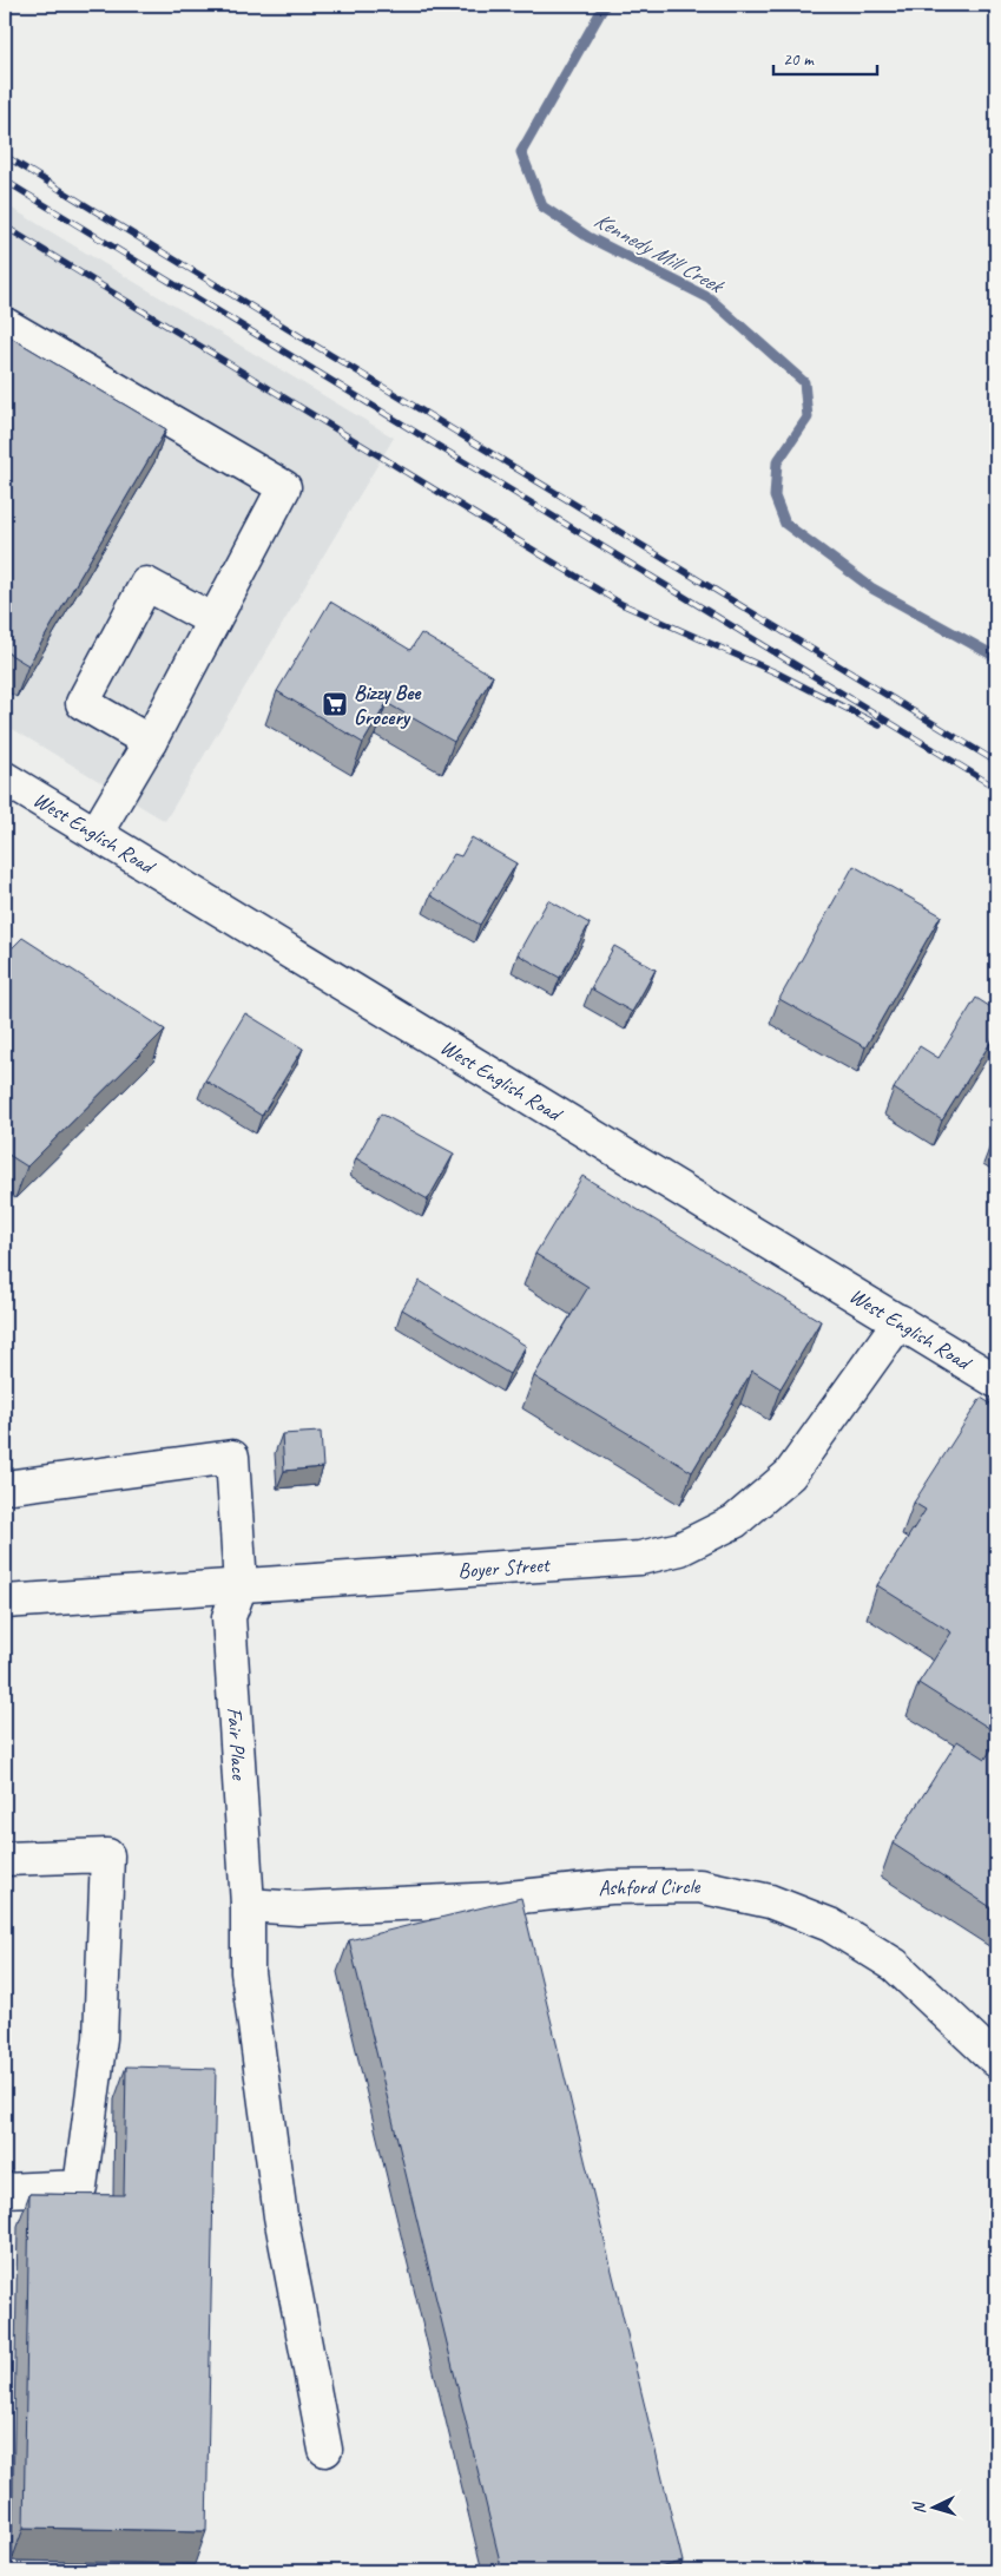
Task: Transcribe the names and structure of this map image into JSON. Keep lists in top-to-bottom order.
{
  "streets": {
    "street": [
      "West English Road",
      "Boyer Street",
      "Fair Place",
      "Ashford Circle"
    ]
  },
  "crossings": [
    ["West English Road", "Boyer Street"],
    ["Boyer Street", "Fair Place"],
    ["Fair Place", "Ashford Circle"]
  ],
  "water": ["Kennedy Mill Creek"],
  "places": {
    "supermarket": ["Bizzy Bee Grocery"]
  },
  "scale_bar": "20 m",
  "north": "left"
}
